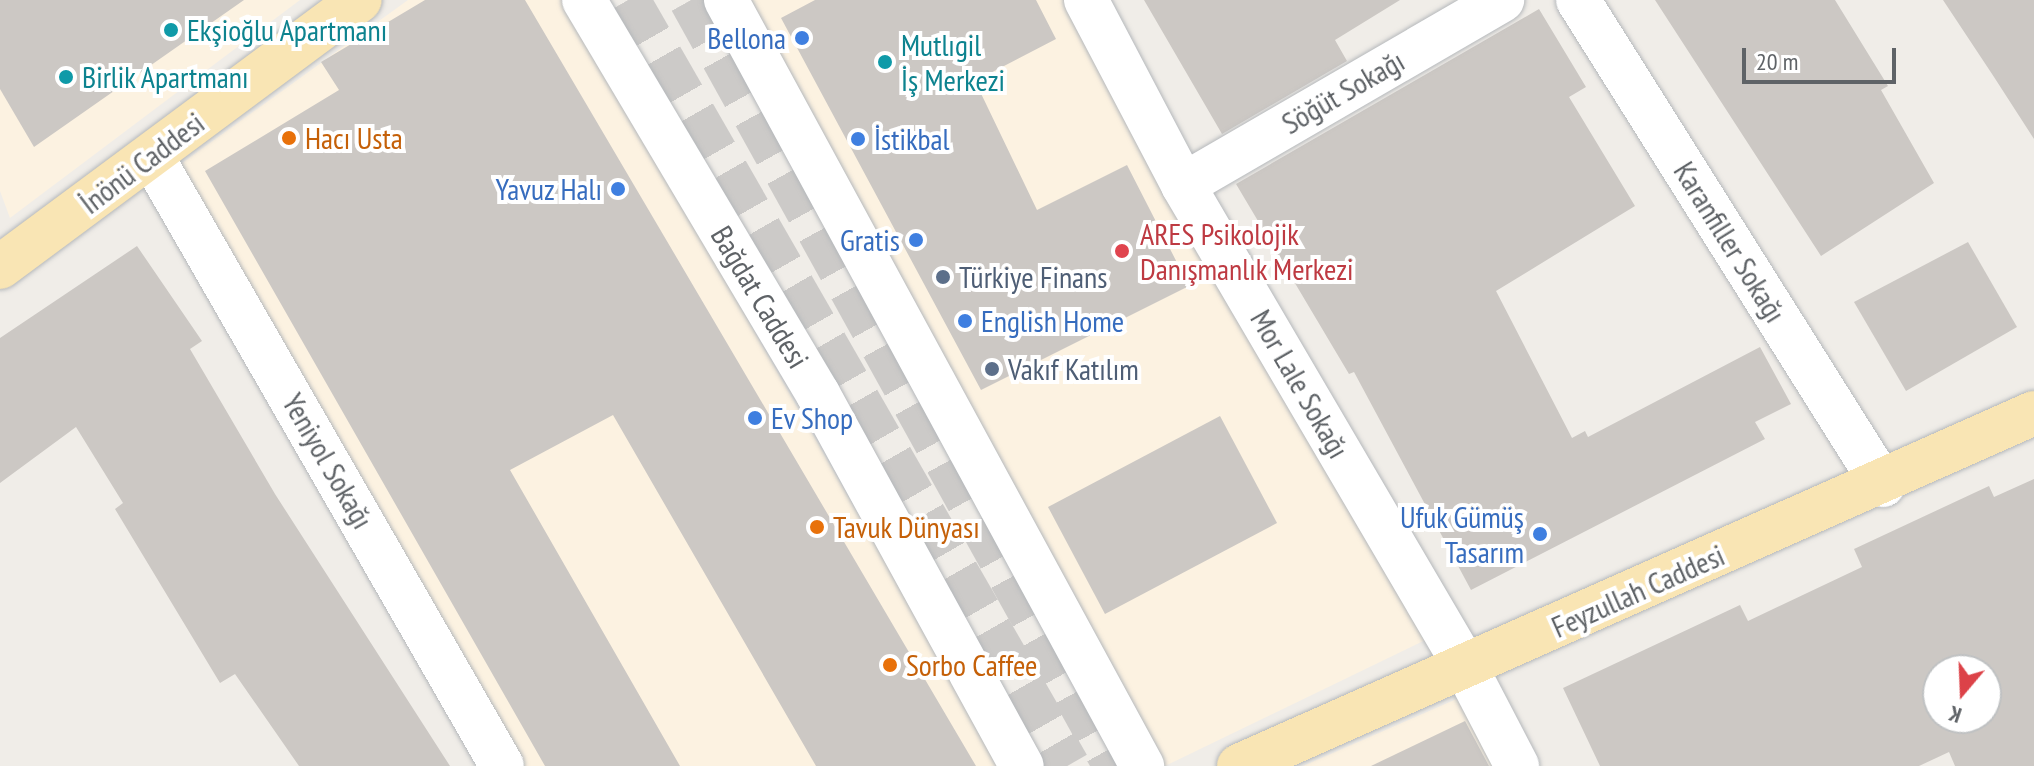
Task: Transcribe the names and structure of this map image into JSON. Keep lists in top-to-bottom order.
{
  "streets": {
    "main road": ["İnönü Caddesi", "Feyzullah Caddesi"],
    "street": [
      "Söğüt Sokağı",
      "Karanfiller Sokağı",
      "Bağdat Caddesi",
      "Mor Lale Sokağı",
      "Yeniyol Sokağı"
    ]
  },
  "crossings": [
    ["Söğüt Sokağı", "Mor Lale Sokağı"],
    ["İnönü Caddesi", "Yeniyol Sokağı"],
    ["Karanfiller Sokağı", "Feyzullah Caddesi"],
    ["Mor Lale Sokağı", "Feyzullah Caddesi"]
  ],
  "places": [
    "Ekşioğlu Apartmanı",
    "Bellona",
    "Mutlıgil İş Merkezi",
    "Birlik Apartmanı",
    "Hacı Usta",
    "İstikbal",
    "Yavuz Halı",
    "Gratis",
    "ARES Psikolojik Danışmanlık Merkezi",
    "Türkiye Finans",
    "English Home",
    "Vakıf Katılım",
    "Ev Shop",
    "Tavuk Dünyası",
    "Ufuk Gümüş Tasarım",
    "Sorbo Caffee"
  ],
  "scale_bar": "20 m",
  "north": "bottom"
}
